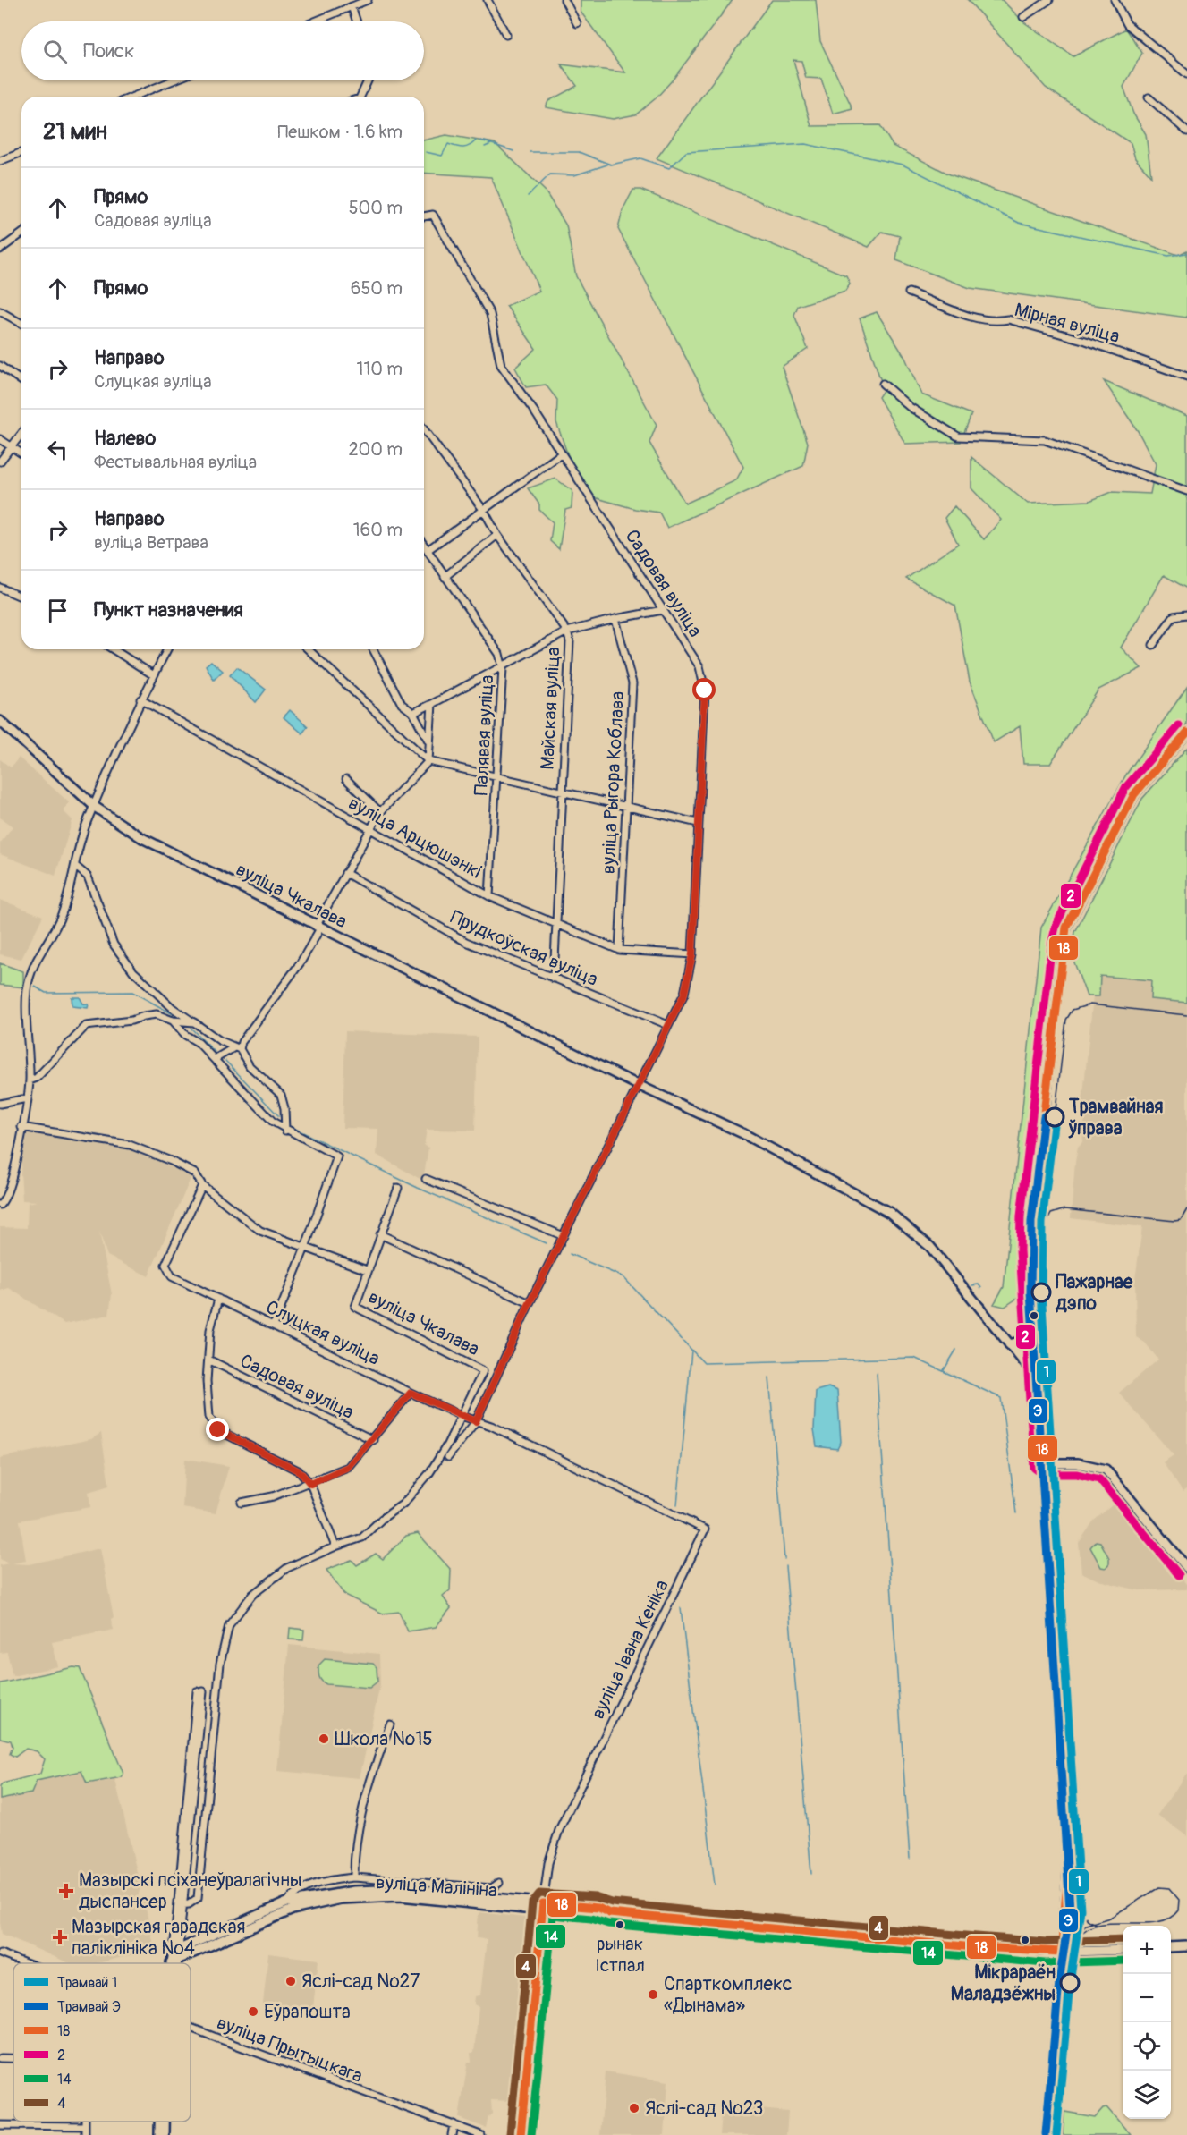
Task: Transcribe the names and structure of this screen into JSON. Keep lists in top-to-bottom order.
{
  "streets": {
    "main road": ["вуліца Чкалава", "вуліца Малініна"],
    "street": [
      "Мірная вуліца",
      "Садовая вуліца",
      "Майская вуліца",
      "Палявая вуліца",
      "вуліца Рыгора Коблава",
      "вуліца Арцюшэнкі",
      "Прудкоўская вуліца",
      "Слуцкая вуліца",
      "вуліца Івана Кеніка",
      "вуліца Прытыцкага"
    ]
  },
  "crossings": [
    ["Садовая вуліца", "вуліца Арцюшэнкі"],
    ["Садовая вуліца", "вуліца Чкалава"],
    ["Садовая вуліца", "Прудкоўская вуліца"],
    ["Садовая вуліца", "Слуцкая вуліца"],
    ["Майская вуліца", "вуліца Арцюшэнкі"],
    ["Майская вуліца", "Прудкоўская вуліца"],
    ["Палявая вуліца", "вуліца Арцюшэнкі"],
    ["вуліца Рыгора Коблава", "вуліца Арцюшэнкі"],
    ["вуліца Чкалава", "Слуцкая вуліца"],
    ["Слуцкая вуліца", "вуліца Івана Кеніка"],
    ["вуліца Івана Кеніка", "вуліца Малініна"]
  ],
  "places": {
    "other": [
      "Трамвайная ўправа",
      "Пажарнае дэпо",
      "Школа №15",
      "рынак Істпал",
      "Яслі-сад №27",
      "Мікрараён Маладзёжны",
      "Спарткомплекс «Дынама»",
      "Еўрапошта",
      "Яслі-сад №23"
    ],
    "health": ["Мазырскі псіханеўралагічны дыспансер", "Мазырская гарадская паліклініка №4"]
  },
  "lines": [
    "transit line 2",
    "transit line 18",
    "tram line Э",
    "tram line 1",
    "transit line 4",
    "transit line 14"
  ],
  "legend": [
    "Трамвай 1",
    "Трамвай Э",
    "18",
    "2",
    "14",
    "4"
  ],
  "page": {
    "search": "Поиск",
    "heading": ["21 мин", "Пешком · 1.6 km"],
    "list": [
      ["Прямо", "Садовая вуліца", "500 m"],
      ["Прямо", "650 m"],
      ["Направо", "Слуцкая вуліца", "110 m"],
      ["Налево", "Фестывальная вуліца", "200 m"],
      ["Направо", "вуліца Ветрава", "160 m"],
      "Пункт назначения"
    ],
    "map_buttons": ["+", "−"]
  }
}
